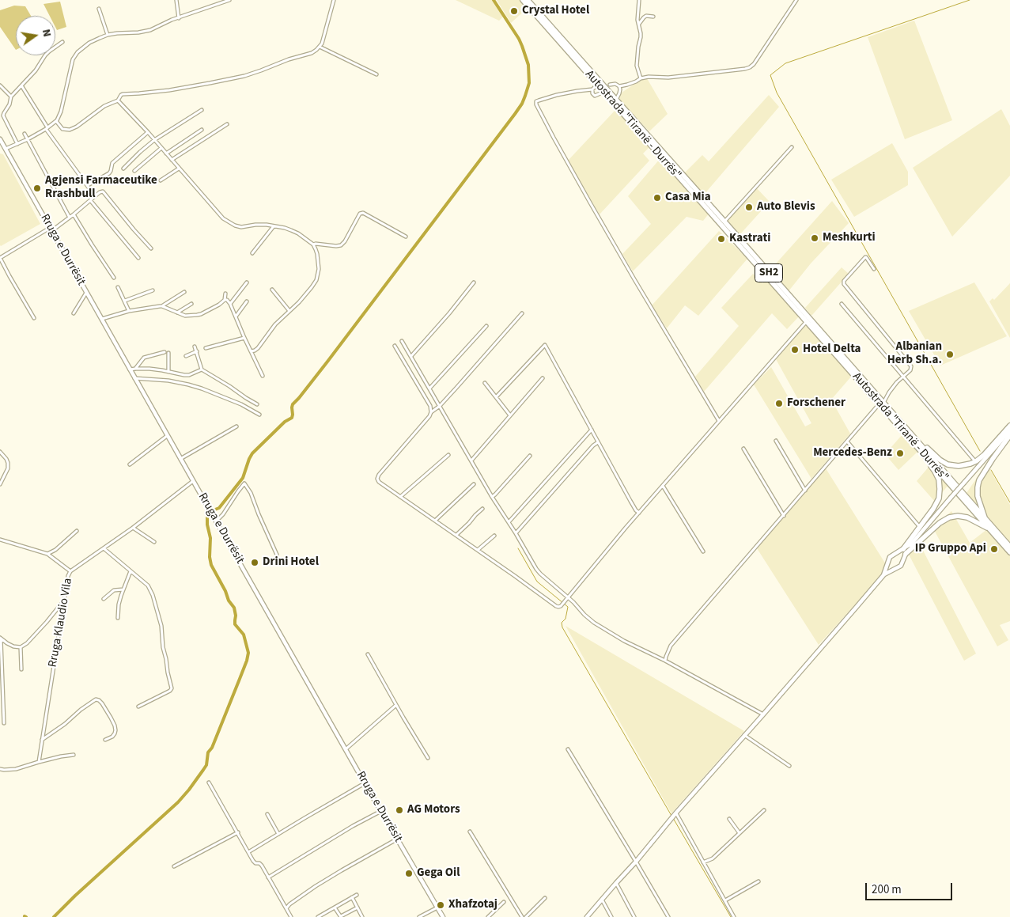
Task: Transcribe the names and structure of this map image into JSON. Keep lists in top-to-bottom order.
{
  "streets": {
    "highway": ["Autostrada \"Tiranë - Durrës\"", "SH2"],
    "main road": ["Rruga e Durrësit"],
    "street": ["Rruga Klaudio Vila"]
  },
  "crossings": [
    ["Rruga e Durrësit", "Rruga Klaudio Vila"]
  ],
  "places": [
    "Crystal Hotel",
    "Agjensi Farmaceutike Rrashbull",
    "Casa Mia",
    "Auto Blevis",
    "Meshkurti",
    "Kastrati",
    "Hotel Delta",
    "Albanian Herb Sh.a.",
    "Forschener",
    "Mercedes-Benz",
    "IP Gruppo Api",
    "Drini Hotel",
    "AG Motors",
    "Gega Oil",
    "Xhafzotaj"
  ],
  "scale_bar": "200 m",
  "north": "right"
}
